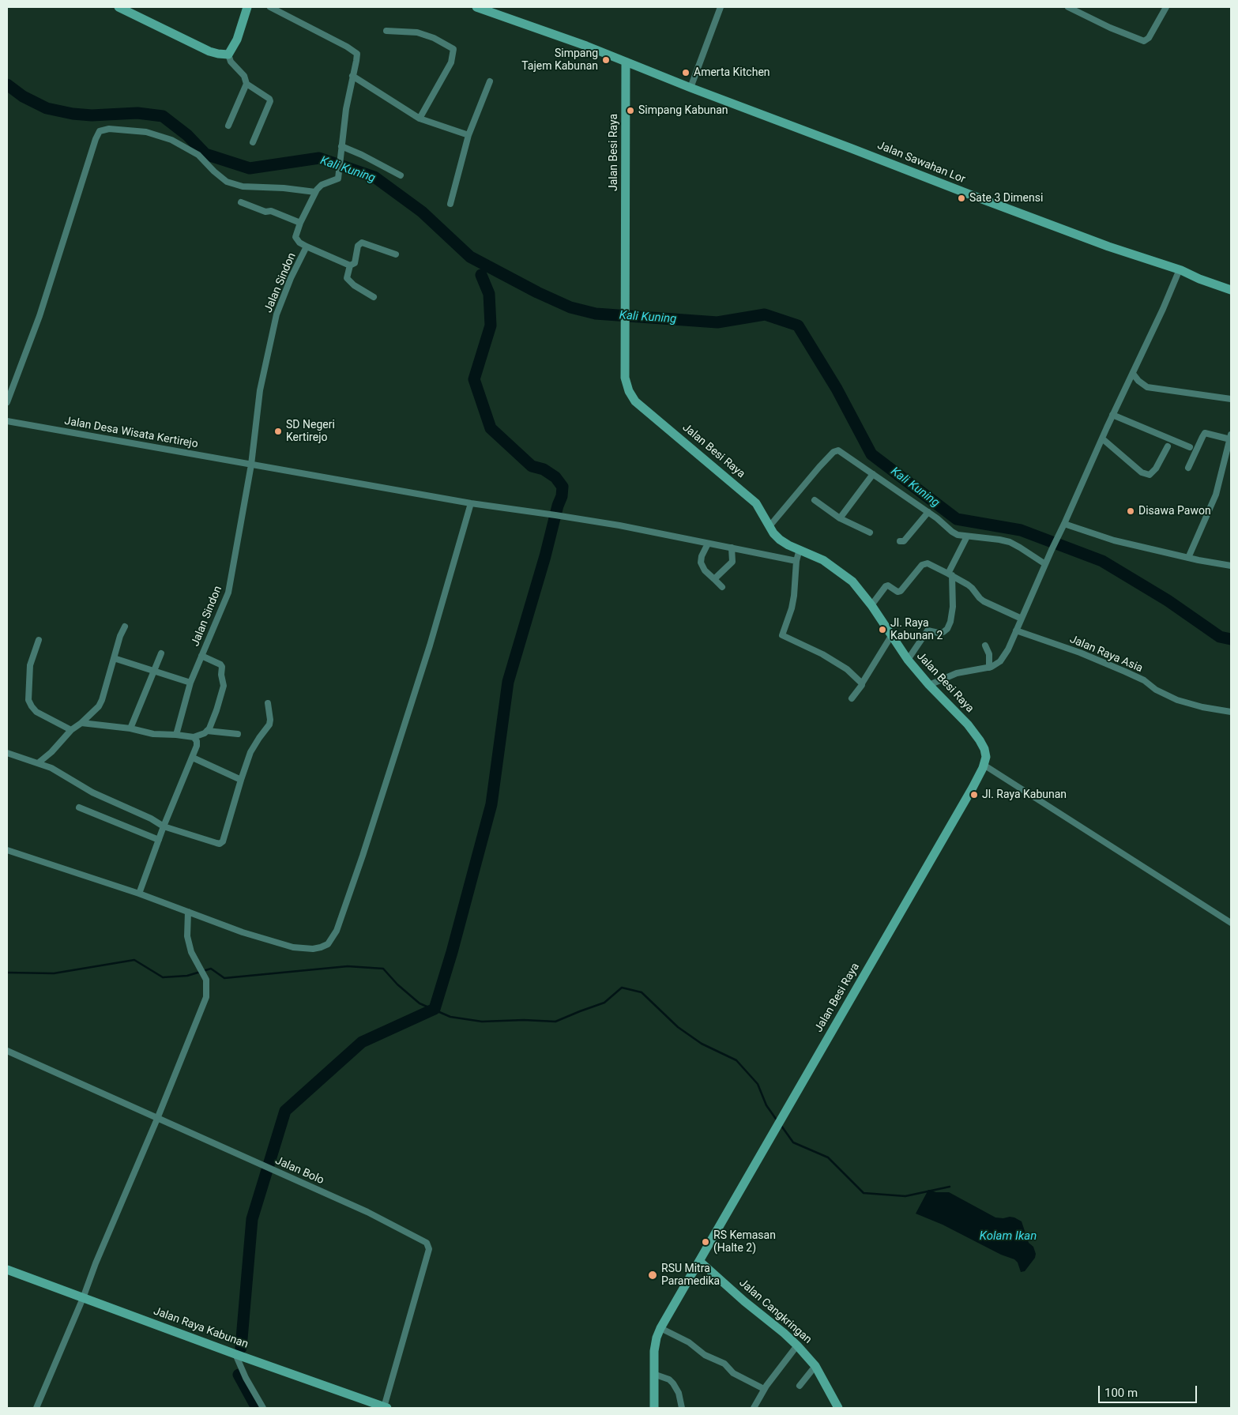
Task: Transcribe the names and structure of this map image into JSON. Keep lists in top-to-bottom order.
{
  "streets": {
    "street": [
      "Jalan Besi Raya",
      "Jalan Sawahan Lor",
      "Jalan Sindon",
      "Jalan Desa Wisata Kertirejo",
      "Jalan Raya Asia",
      "Jalan Bolo",
      "Jalan Cangkringan",
      "Jalan Raya Kabunan"
    ]
  },
  "crossings": [
    ["Jalan Besi Raya", "Jalan Sawahan Lor"],
    ["Jalan Besi Raya", "Jalan Cangkringan"],
    ["Jalan Sindon", "Jalan Desa Wisata Kertirejo"],
    ["Jalan Bolo", "Jalan Raya Kabunan"]
  ],
  "water": ["Kali Kuning", "Kolam Ikan"],
  "places": [
    "Simpang Tajem Kabunan",
    "Amerta Kitchen",
    "Simpang Kabunan",
    "Sate 3 Dimensi",
    "SD Negeri Kertirejo",
    "Disawa Pawon",
    "Jl. Raya Kabunan 2",
    "Jl. Raya Kabunan",
    "RS Kemasan (Halte 2)",
    "RSU Mitra Paramedika"
  ],
  "scale_bar": "100 m"
}
